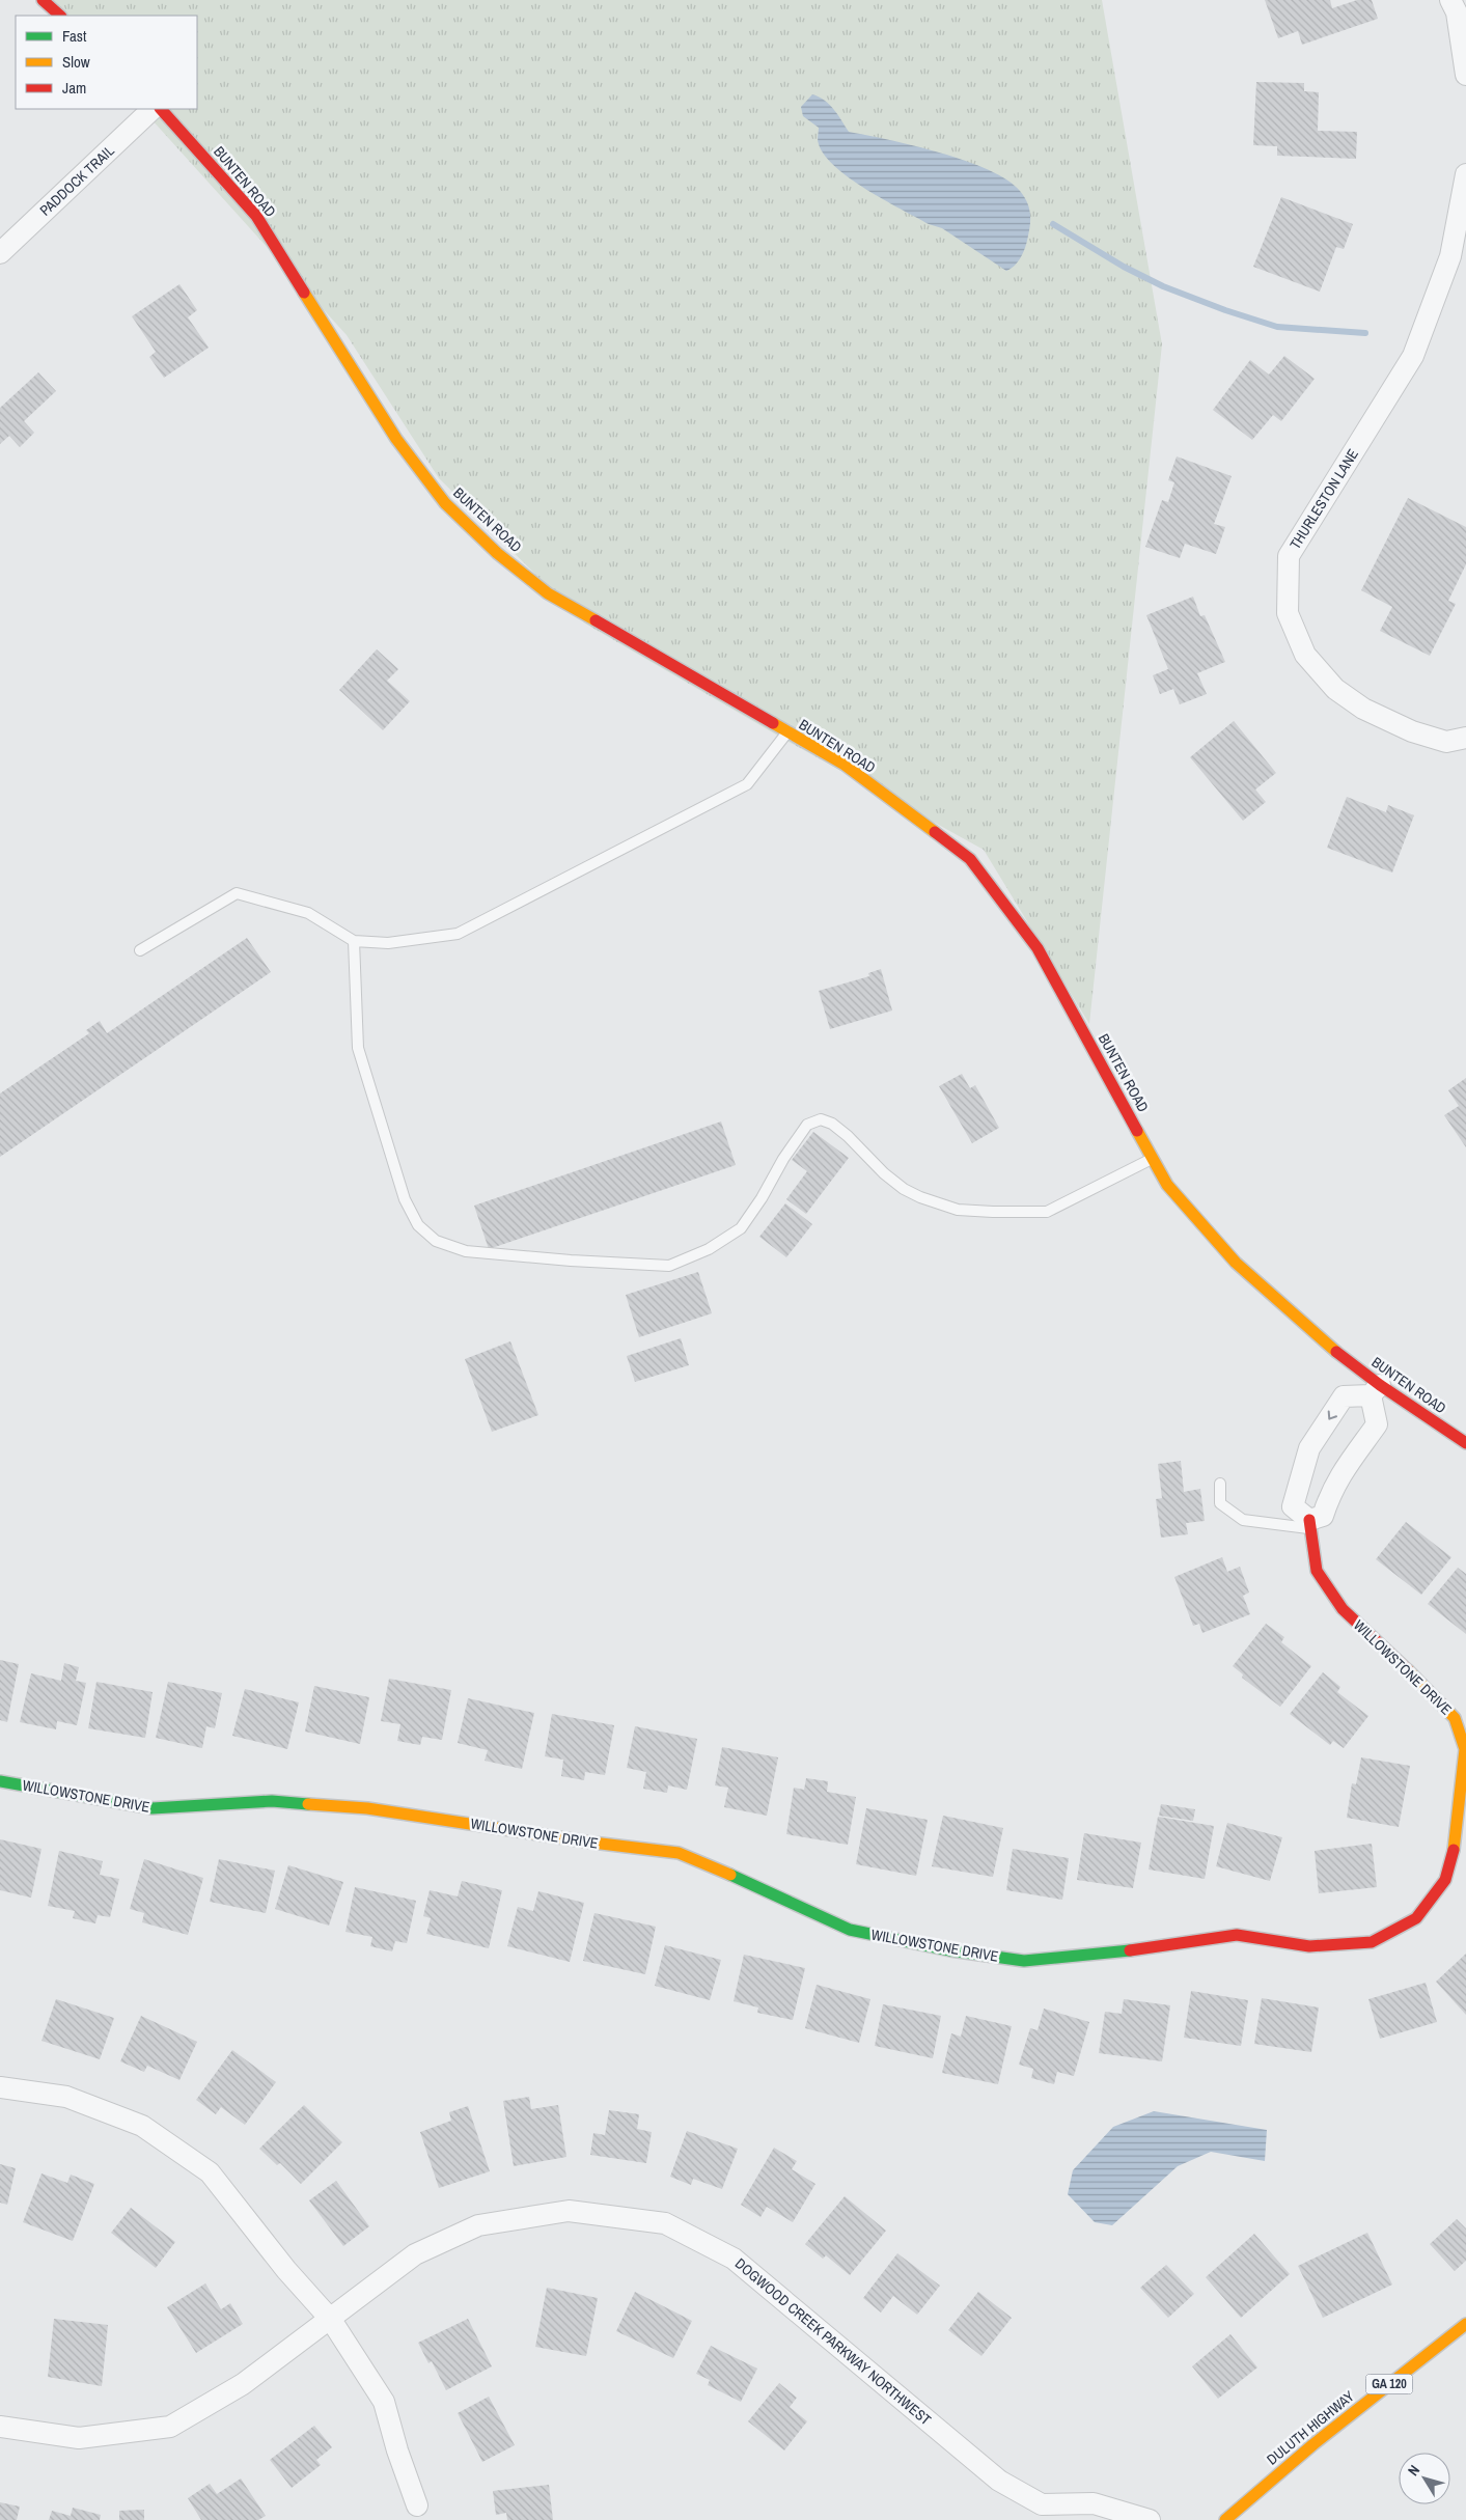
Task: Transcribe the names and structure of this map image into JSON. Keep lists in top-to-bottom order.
{
  "streets": {
    "street": [
      "PADDOCK TRAIL",
      "BUNTEN ROAD",
      "THURLESTON LANE",
      "WILLOWSTONE DRIVE",
      "DOGWOOD CREEK PARKWAY NORTHWEST",
      "GA 120",
      "DULUTH HIGHWAY"
    ]
  },
  "legend": ["Fast", "Slow", "Jam"],
  "north": "top left"
}
